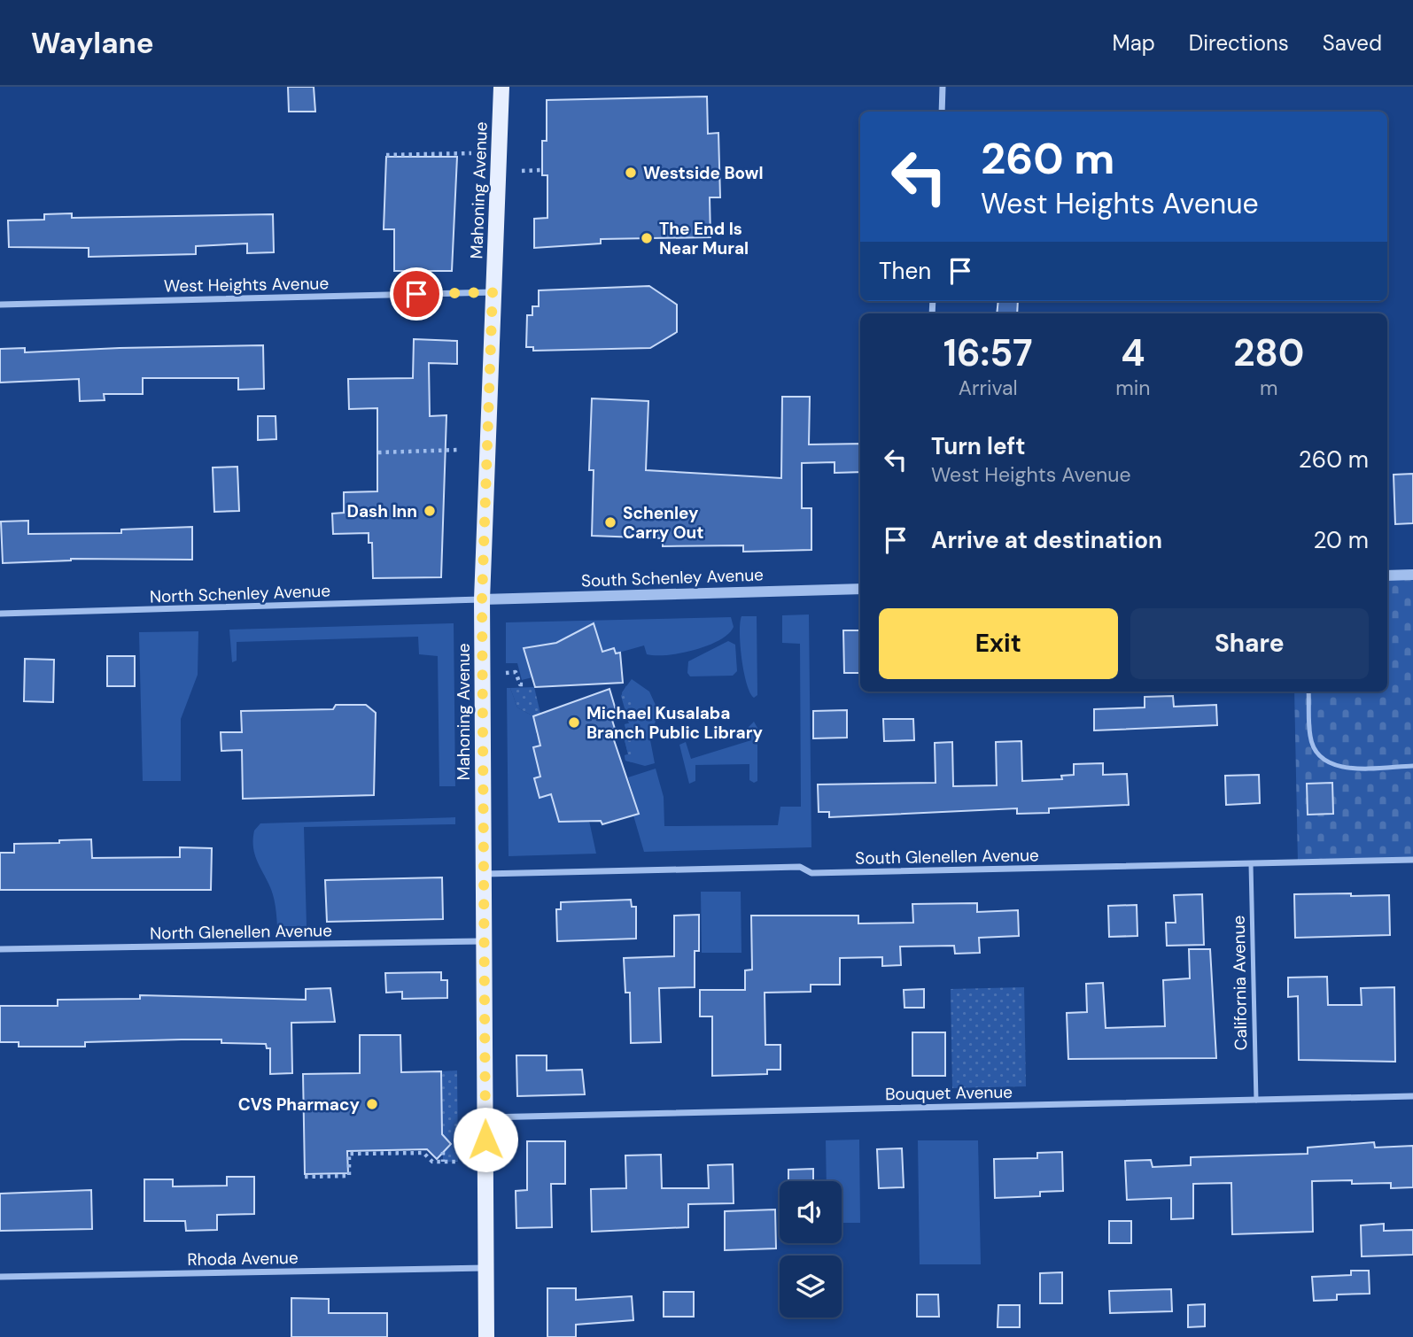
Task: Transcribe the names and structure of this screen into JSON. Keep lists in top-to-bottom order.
{
  "streets": {
    "main road": ["Mahoning Avenue"],
    "street": [
      "West Heights Avenue",
      "South Schenley Avenue",
      "North Schenley Avenue",
      "South Glenellen Avenue",
      "North Glenellen Avenue",
      "Bouquet Avenue",
      "Rhoda Avenue"
    ],
    "lane": ["California Avenue"]
  },
  "crossings": [
    ["Mahoning Avenue", "West Heights Avenue"],
    ["Mahoning Avenue", "South Schenley Avenue"],
    ["Mahoning Avenue", "North Schenley Avenue"],
    ["Mahoning Avenue", "South Glenellen Avenue"],
    ["Mahoning Avenue", "North Glenellen Avenue"],
    ["Mahoning Avenue", "Bouquet Avenue"],
    ["Mahoning Avenue", "Rhoda Avenue"],
    ["South Schenley Avenue", "North Schenley Avenue"],
    ["South Glenellen Avenue", "California Avenue"],
    ["California Avenue", "Bouquet Avenue"]
  ],
  "places": [
    "Westside Bowl",
    "The End Is Near Mural",
    "Dash Inn",
    "Schenley Carry Out",
    "Michael Kusalaba Branch Public Library",
    "CVS Pharmacy"
  ],
  "page": {
    "header": "Waylane",
    "nav": ["Map", "Directions", "Saved"],
    "turn": ["260 m", "West Heights Avenue"],
    "then": "Then",
    "eta": [
      "16:57",
      "Arrival",
      "4",
      "min",
      "280",
      "m"
    ],
    "list": [
      {
        "name": "Turn left",
        "note": "West Heights Avenue",
        "value": "260 m"
      },
      {
        "name": "Arrive at destination",
        "value": "20 m"
      }
    ],
    "buttons": ["Exit", "Share"]
  }
}
